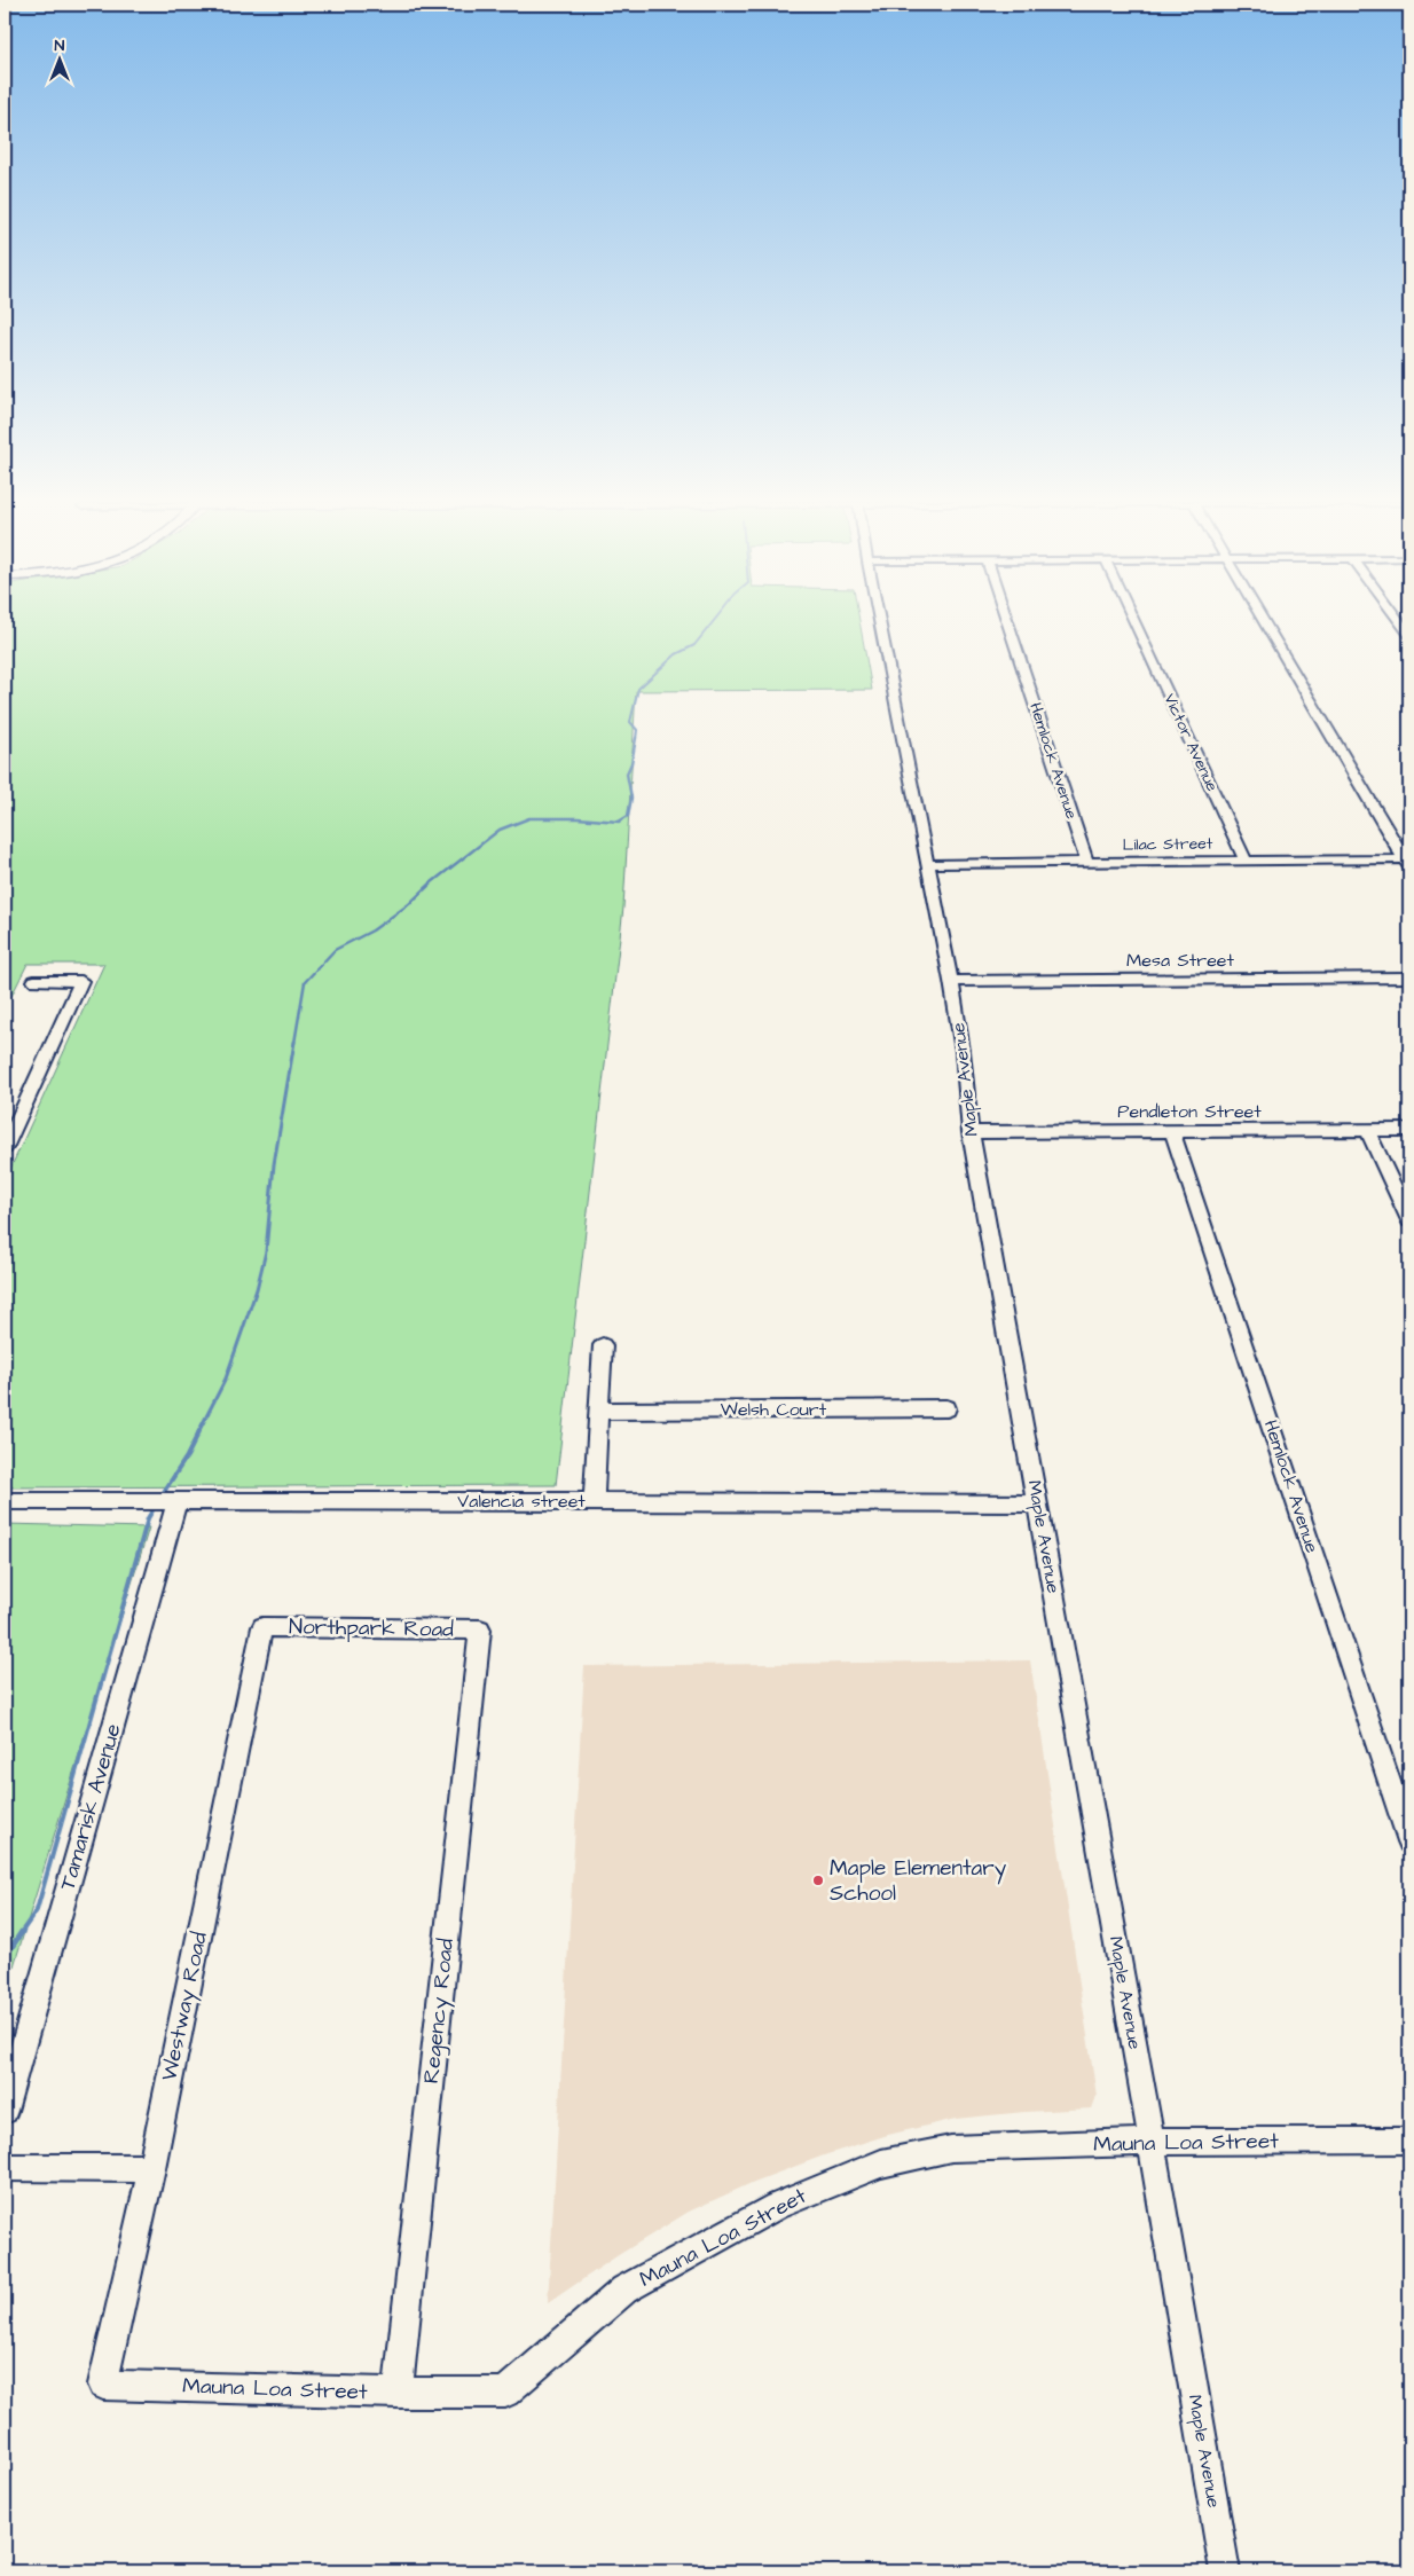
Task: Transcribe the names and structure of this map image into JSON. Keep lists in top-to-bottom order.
{
  "streets": {
    "street": [
      "Victor Avenue",
      "Hemlock Avenue",
      "Lilac Street",
      "Mesa Street",
      "Maple Avenue",
      "Pendleton Street",
      "Welsh Court",
      "Valencia street",
      "Northpark Road",
      "Tamarisk Avenue",
      "Westway Road",
      "Regency Road",
      "Mauna Loa Street"
    ]
  },
  "crossings": [
    ["Victor Avenue", "Lilac Street"],
    ["Hemlock Avenue", "Lilac Street"],
    ["Hemlock Avenue", "Pendleton Street"],
    ["Lilac Street", "Maple Avenue"],
    ["Mesa Street", "Maple Avenue"],
    ["Maple Avenue", "Pendleton Street"],
    ["Maple Avenue", "Valencia street"],
    ["Maple Avenue", "Mauna Loa Street"],
    ["Valencia street", "Tamarisk Avenue"],
    ["Northpark Road", "Westway Road"],
    ["Northpark Road", "Regency Road"],
    ["Westway Road", "Mauna Loa Street"],
    ["Regency Road", "Mauna Loa Street"]
  ],
  "places": ["Maple Elementary School"],
  "north": "top"
}
